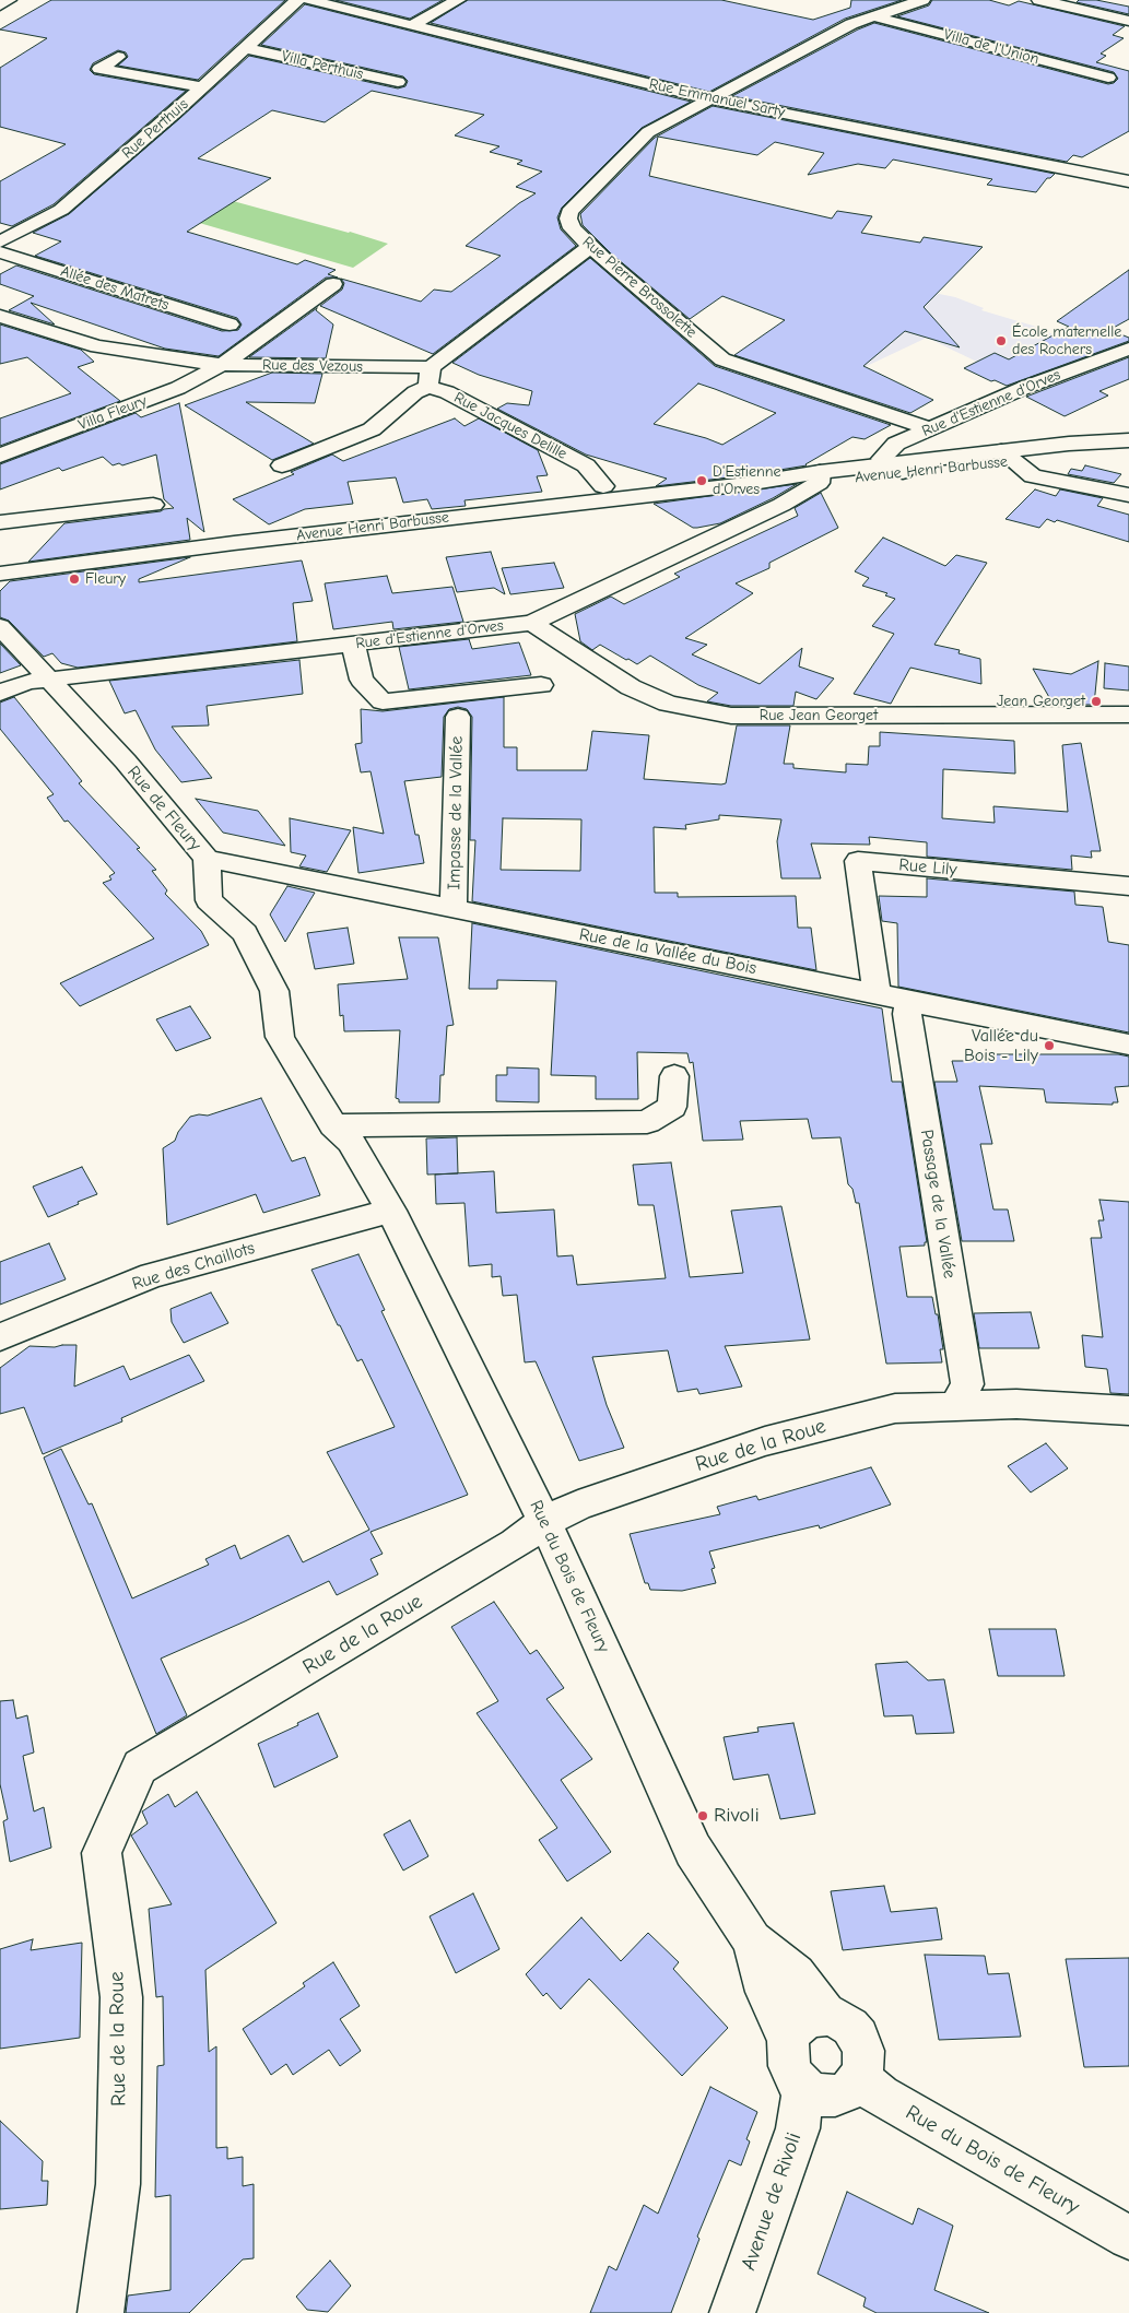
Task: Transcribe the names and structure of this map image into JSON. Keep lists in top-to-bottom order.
{
  "streets": {
    "street": [
      "Villa de l'Union",
      "Villa Perthuis",
      "Rue Emmanuel Sarty",
      "Rue Perthuis",
      "Rue Pierre Brossolette",
      "Allée des Matrets",
      "Rue des Vezous",
      "Rue d'Estienne d'Orves",
      "Villa Fleury",
      "Rue Jacques Delille",
      "Avenue Henri Barbusse",
      "Rue Jean Georget",
      "Rue de Fleury",
      "Impasse de la Vallée",
      "Rue Lily",
      "Rue de la Vallée du Bois",
      "Passage de la Vallée",
      "Rue des Chaillots",
      "Rue de la Roue",
      "Rue du Bois de Fleury",
      "Avenue de Rivoli"
    ]
  },
  "crossings": [
    ["Villa de l'Union", "Rue Pierre Brossolette"],
    ["Villa Perthuis", "Rue Perthuis"],
    ["Rue Emmanuel Sarty", "Rue Pierre Brossolette"],
    ["Rue Pierre Brossolette", "Rue d'Estienne d'Orves"],
    ["Rue des Vezous", "Villa Fleury"],
    ["Rue des Vezous", "Rue Jacques Delille"],
    ["Rue d'Estienne d'Orves", "Avenue Henri Barbusse"],
    ["Rue d'Estienne d'Orves", "Rue Jean Georget"],
    ["Rue d'Estienne d'Orves", "Rue de Fleury"],
    ["Rue de Fleury", "Rue de la Vallée du Bois"],
    ["Rue de Fleury", "Rue des Chaillots"],
    ["Rue de Fleury", "Rue du Bois de Fleury"],
    ["Impasse de la Vallée", "Rue de la Vallée du Bois"],
    ["Rue Lily", "Rue de la Vallée du Bois"],
    ["Rue de la Vallée du Bois", "Passage de la Vallée"],
    ["Passage de la Vallée", "Rue de la Roue"],
    ["Rue des Chaillots", "Rue du Bois de Fleury"],
    ["Rue de la Roue", "Rue du Bois de Fleury"],
    ["Rue du Bois de Fleury", "Avenue de Rivoli"]
  ],
  "places": [
    "École maternelle des Rochers",
    "D'Estienne d'Orves",
    "Fleury",
    "Jean Georget",
    "Vallée du Bois - Lily",
    "Rivoli"
  ]
}
